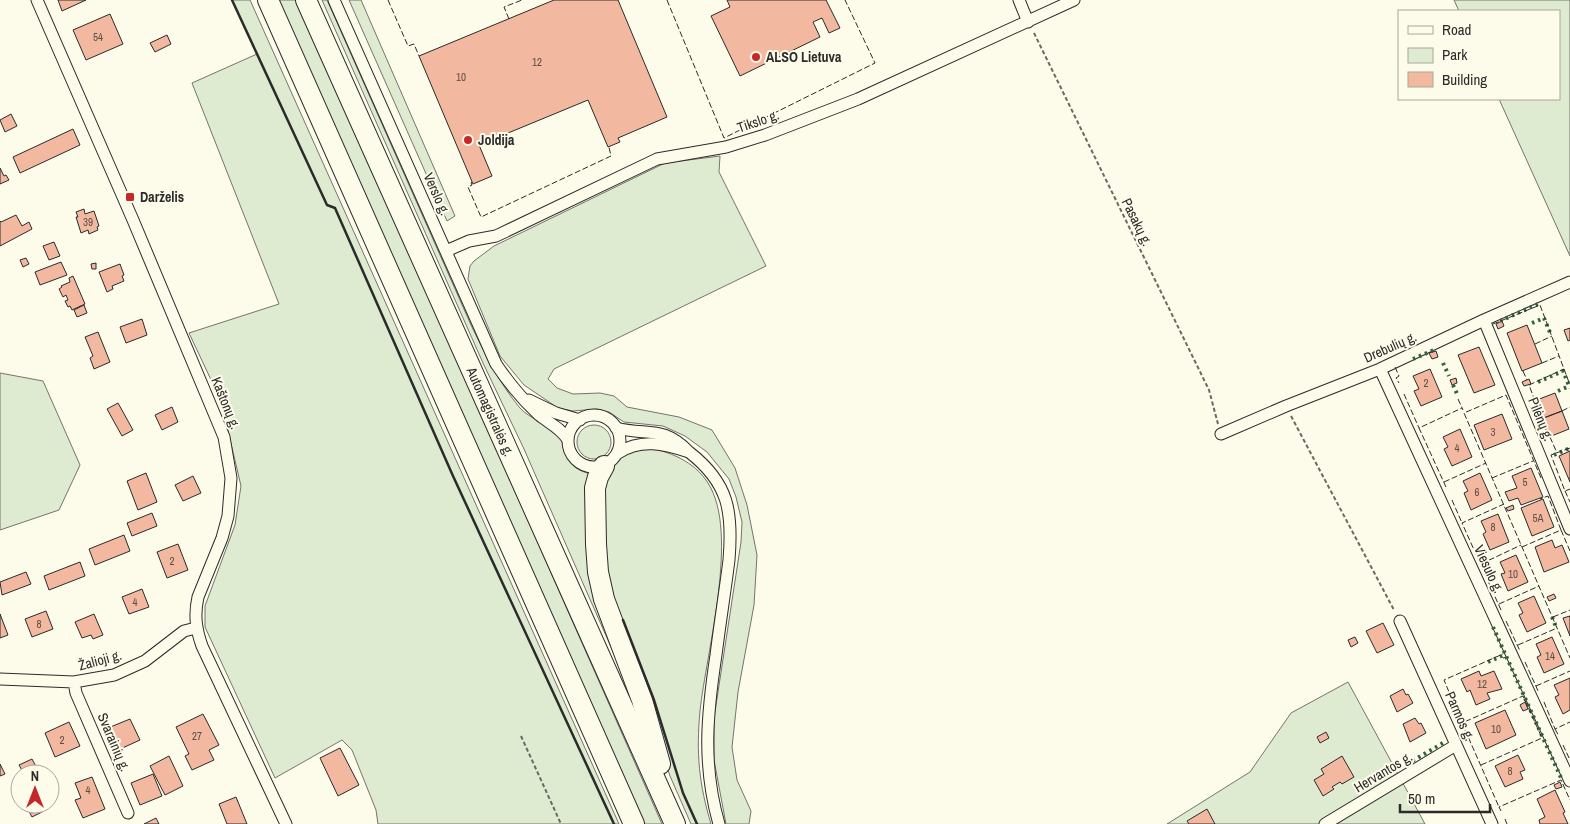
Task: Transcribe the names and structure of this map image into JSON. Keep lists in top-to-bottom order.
{
  "streets": {
    "highway": ["Automagistralės g."],
    "street": [
      "Tikslo g.",
      "Verslo g.",
      "Drebulių g.",
      "Kaštonų g.",
      "Pilėnų g.",
      "Viesulo g.",
      "Žalioji g.",
      "Parmos g.",
      "Svarainių g.",
      "Hervantos g."
    ],
    "path": ["Pasakų g."]
  },
  "crossings": [
    ["Tikslo g.", "Verslo g."],
    ["Tikslo g.", "Pasakų g."],
    ["Pasakų g.", "Drebulių g."],
    ["Drebulių g.", "Pilėnų g."],
    ["Drebulių g.", "Viesulo g."],
    ["Kaštonų g.", "Žalioji g."],
    ["Žalioji g.", "Svarainių g."],
    ["Parmos g.", "Hervantos g."]
  ],
  "places": {
    "other": ["ALSO Lietuva", "Joldija"],
    "transit": ["Darželis"]
  },
  "house_numbers": [
    "54",
    "12",
    "10",
    "39",
    "2",
    "3",
    "4",
    "5",
    "6",
    "5A",
    "8",
    "2",
    "10",
    "4",
    "8",
    "14",
    "12",
    "10",
    "27",
    "2",
    "8",
    "4"
  ],
  "legend": ["Road", "Park", "Building"],
  "scale_bar": "50 m",
  "north": "top"
}
